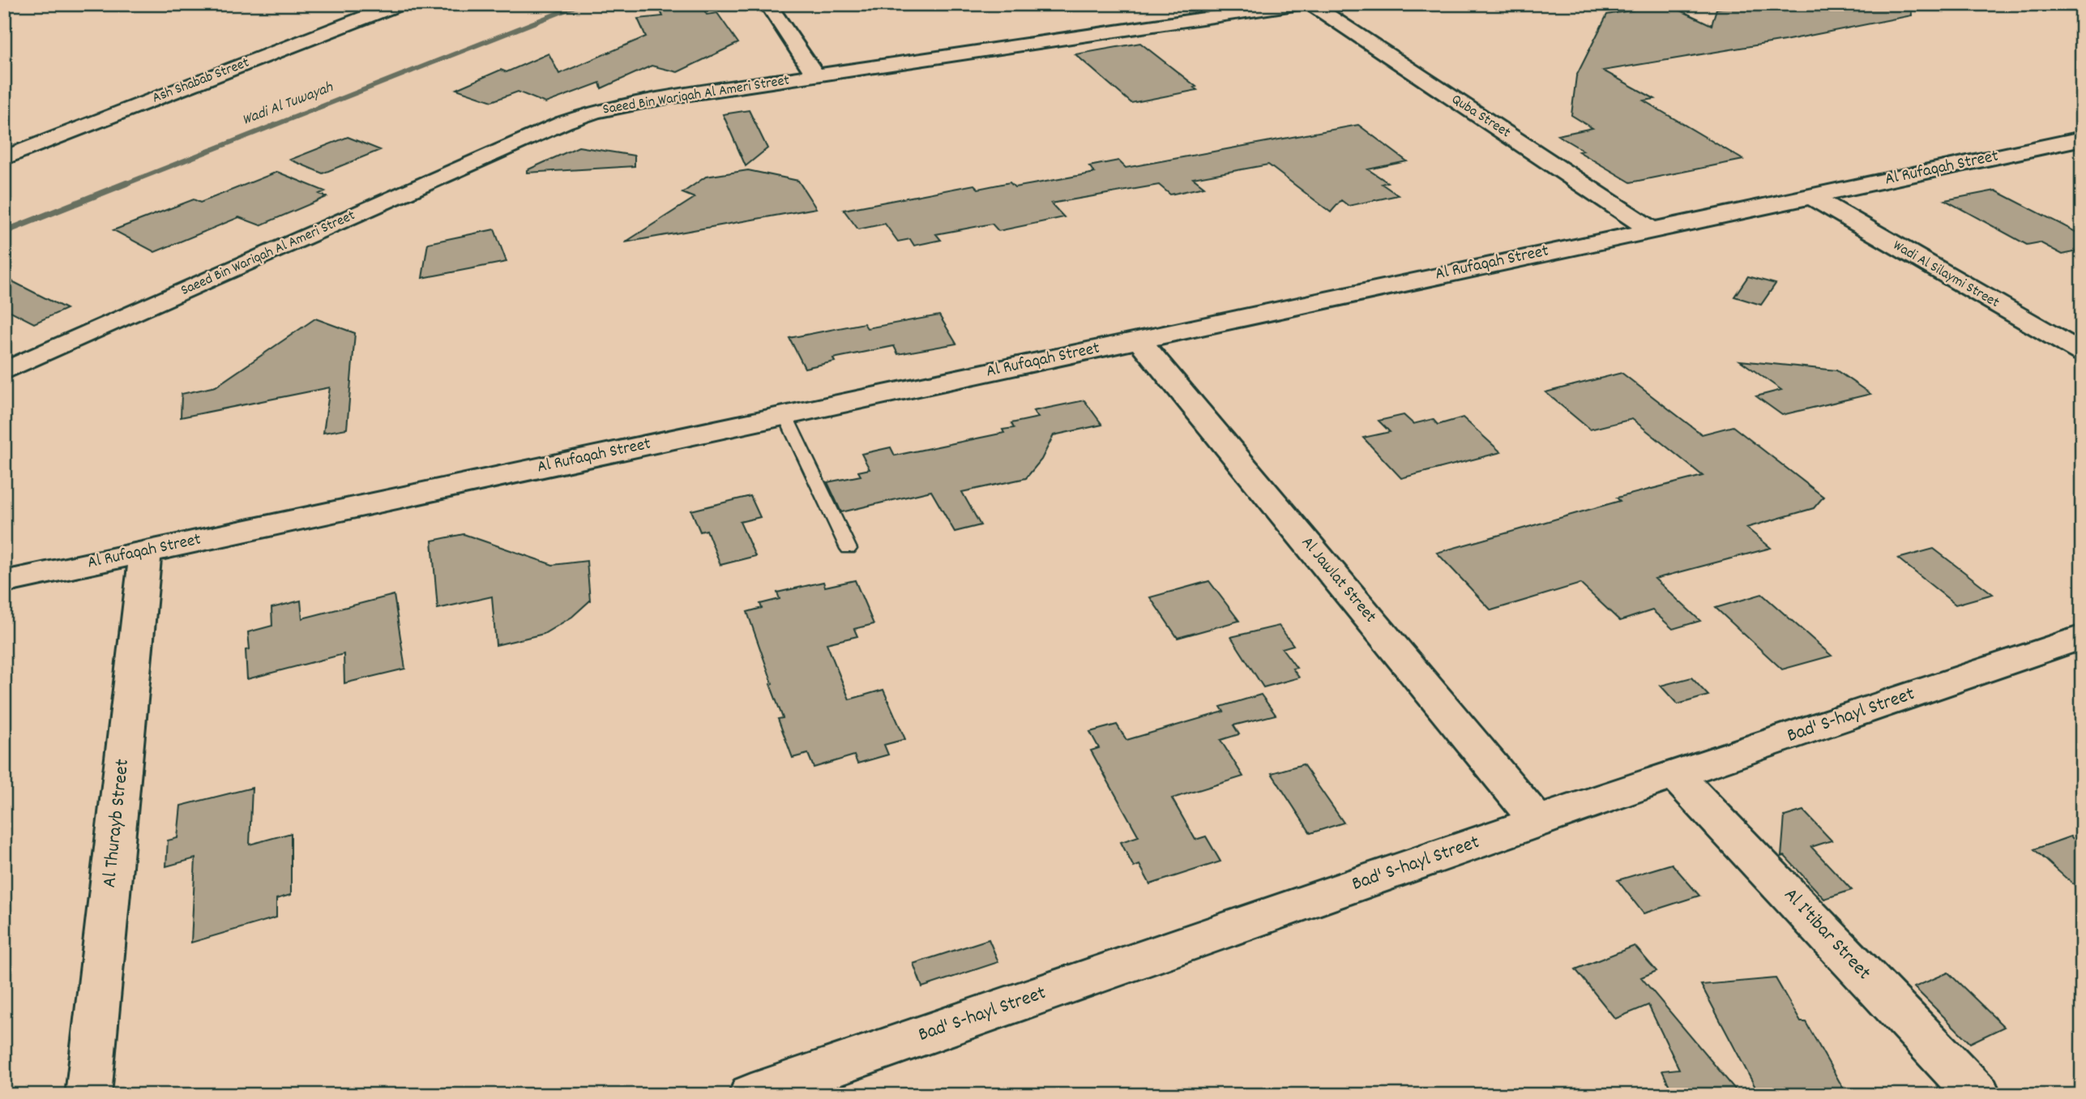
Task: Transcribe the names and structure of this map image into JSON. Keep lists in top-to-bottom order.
{
  "streets": {
    "street": [
      "Ash Shabab Street",
      "Saeed Bin Wariqah Al Ameri Street",
      "Quba Street",
      "Al Rufaqah Street",
      "Wadi Al Silaymi Street",
      "Al Jawlat Street",
      "Bad' S-hayl Street",
      "Al Thurayb Street",
      "Al I'tibar Street"
    ]
  },
  "crossings": [
    ["Quba Street", "Al Rufaqah Street"],
    ["Al Rufaqah Street", "Wadi Al Silaymi Street"],
    ["Al Rufaqah Street", "Al Jawlat Street"],
    ["Al Rufaqah Street", "Al Thurayb Street"],
    ["Al Jawlat Street", "Bad' S-hayl Street"],
    ["Bad' S-hayl Street", "Al I'tibar Street"]
  ],
  "water": ["Wadi Al Tuwayah"]
}
